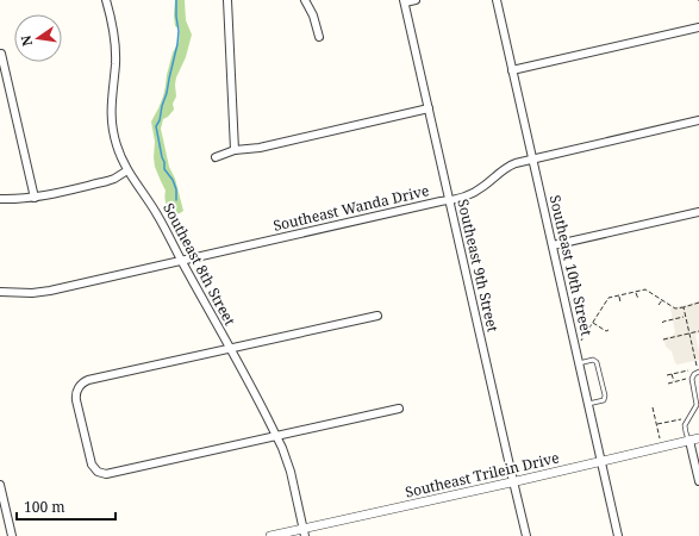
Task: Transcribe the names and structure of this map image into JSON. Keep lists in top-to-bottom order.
{
  "streets": {
    "street": [
      "Southeast Wanda Drive",
      "Southeast 8th Street",
      "Southeast 9th Street",
      "Southeast 10th Street",
      "Southeast Trilein Drive"
    ]
  },
  "crossings": [
    ["Southeast Wanda Drive", "Southeast 8th Street"],
    ["Southeast Wanda Drive", "Southeast 9th Street"],
    ["Southeast Wanda Drive", "Southeast 10th Street"],
    ["Southeast 8th Street", "Southeast Trilein Drive"],
    ["Southeast 9th Street", "Southeast Trilein Drive"],
    ["Southeast 10th Street", "Southeast Trilein Drive"]
  ],
  "scale_bar": "100 m",
  "north": "left"
}
